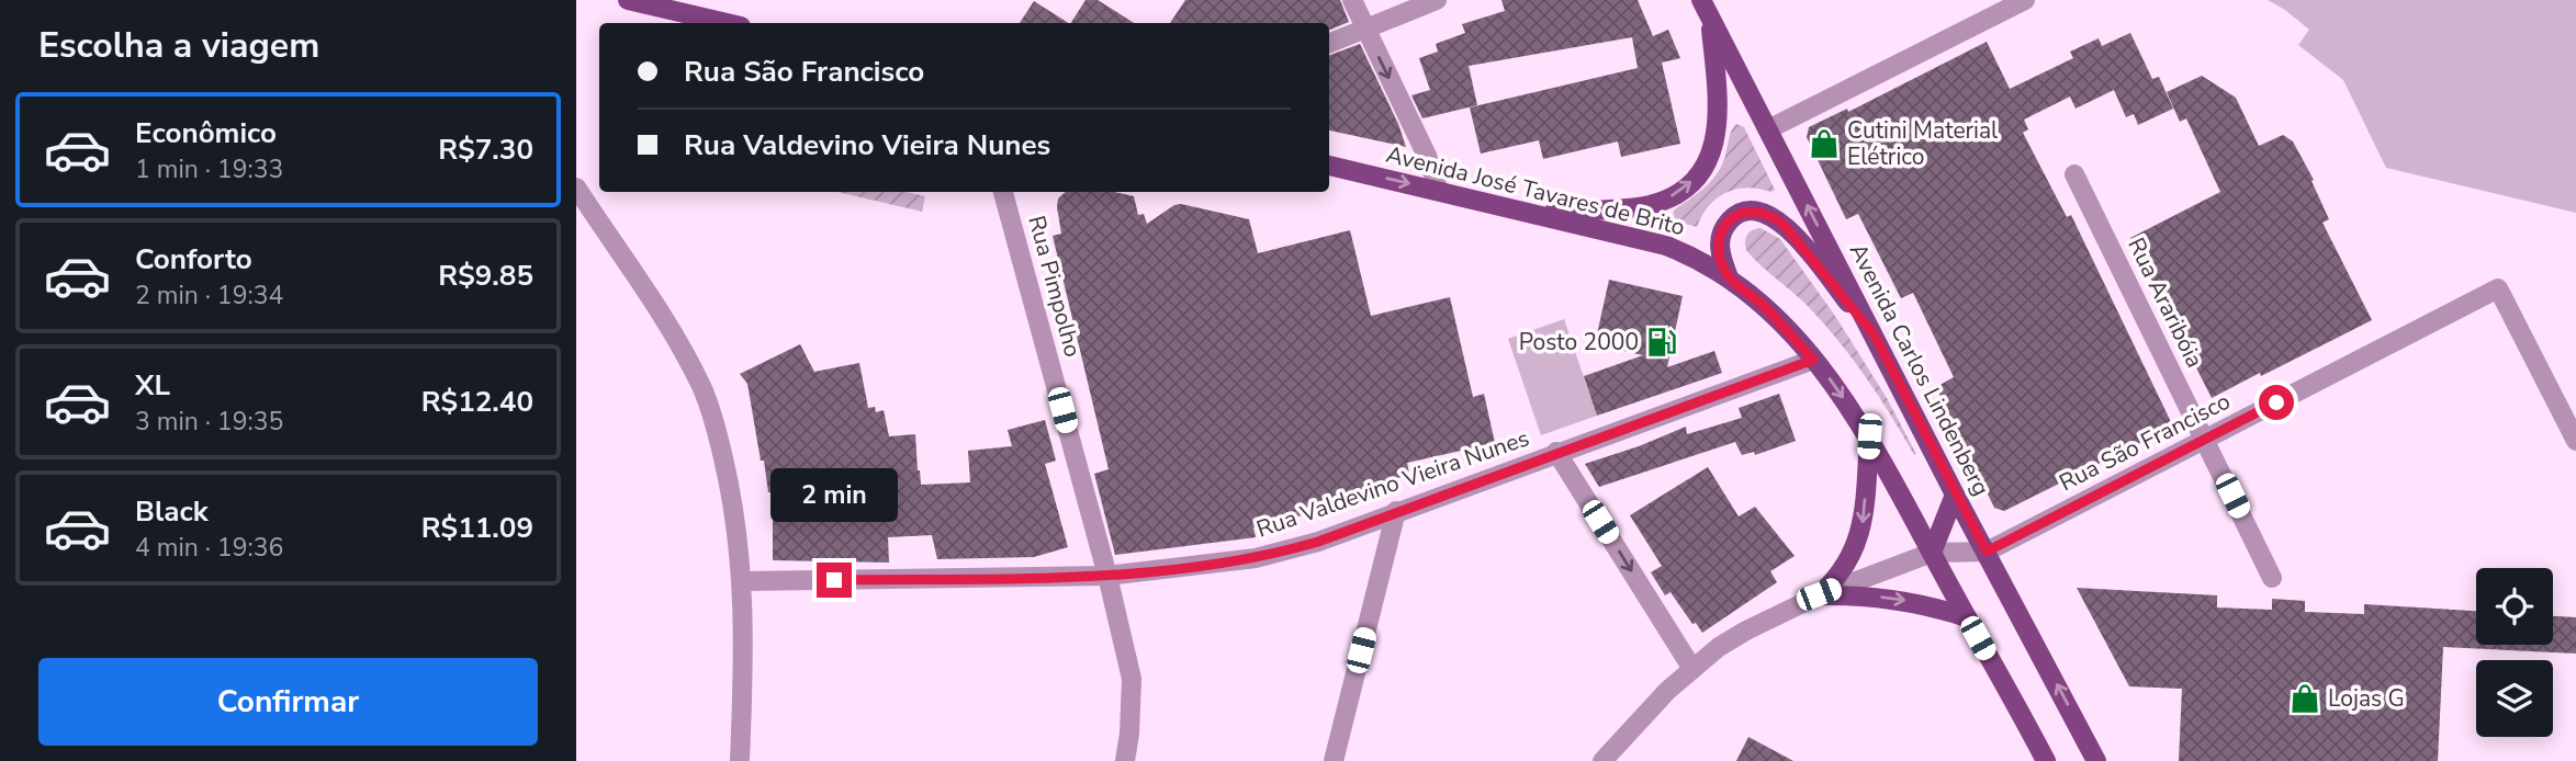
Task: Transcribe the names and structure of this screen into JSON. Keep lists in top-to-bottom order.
{
  "streets": {
    "main road": ["Avenida José Tavares de Brito", "Avenida Carlos Lindenberg"],
    "street": [
      "Rua Pimpolho",
      "Rua Araribóia",
      "Rua São Francisco",
      "Rua Valdevino Vieira Nunes"
    ]
  },
  "crossings": [
    ["Rua Pimpolho", "Rua Valdevino Vieira Nunes"],
    ["Rua Araribóia", "Rua São Francisco"],
    ["Avenida Carlos Lindenberg", "Rua São Francisco"]
  ],
  "places": {
    "shop": ["Cutini Material Elétrico", "Lojas G"],
    "fuel station": ["Posto 2000"]
  },
  "page": {
    "heading": "Escolha a viagem",
    "banner": ["Rua São Francisco", "Rua Valdevino Vieira Nunes"],
    "list": [
      {
        "name": "Econômico",
        "note": "1 min · 19:33",
        "value": "R$7.30"
      },
      {
        "name": "Conforto",
        "note": "2 min · 19:34",
        "value": "R$9.85"
      },
      {
        "name": "XL",
        "note": "3 min · 19:35",
        "value": "R$12.40"
      },
      {
        "name": "Black",
        "note": "4 min · 19:36",
        "value": "R$11.09"
      }
    ],
    "bubble": "2 min",
    "buttons": "Confirmar"
  }
}
